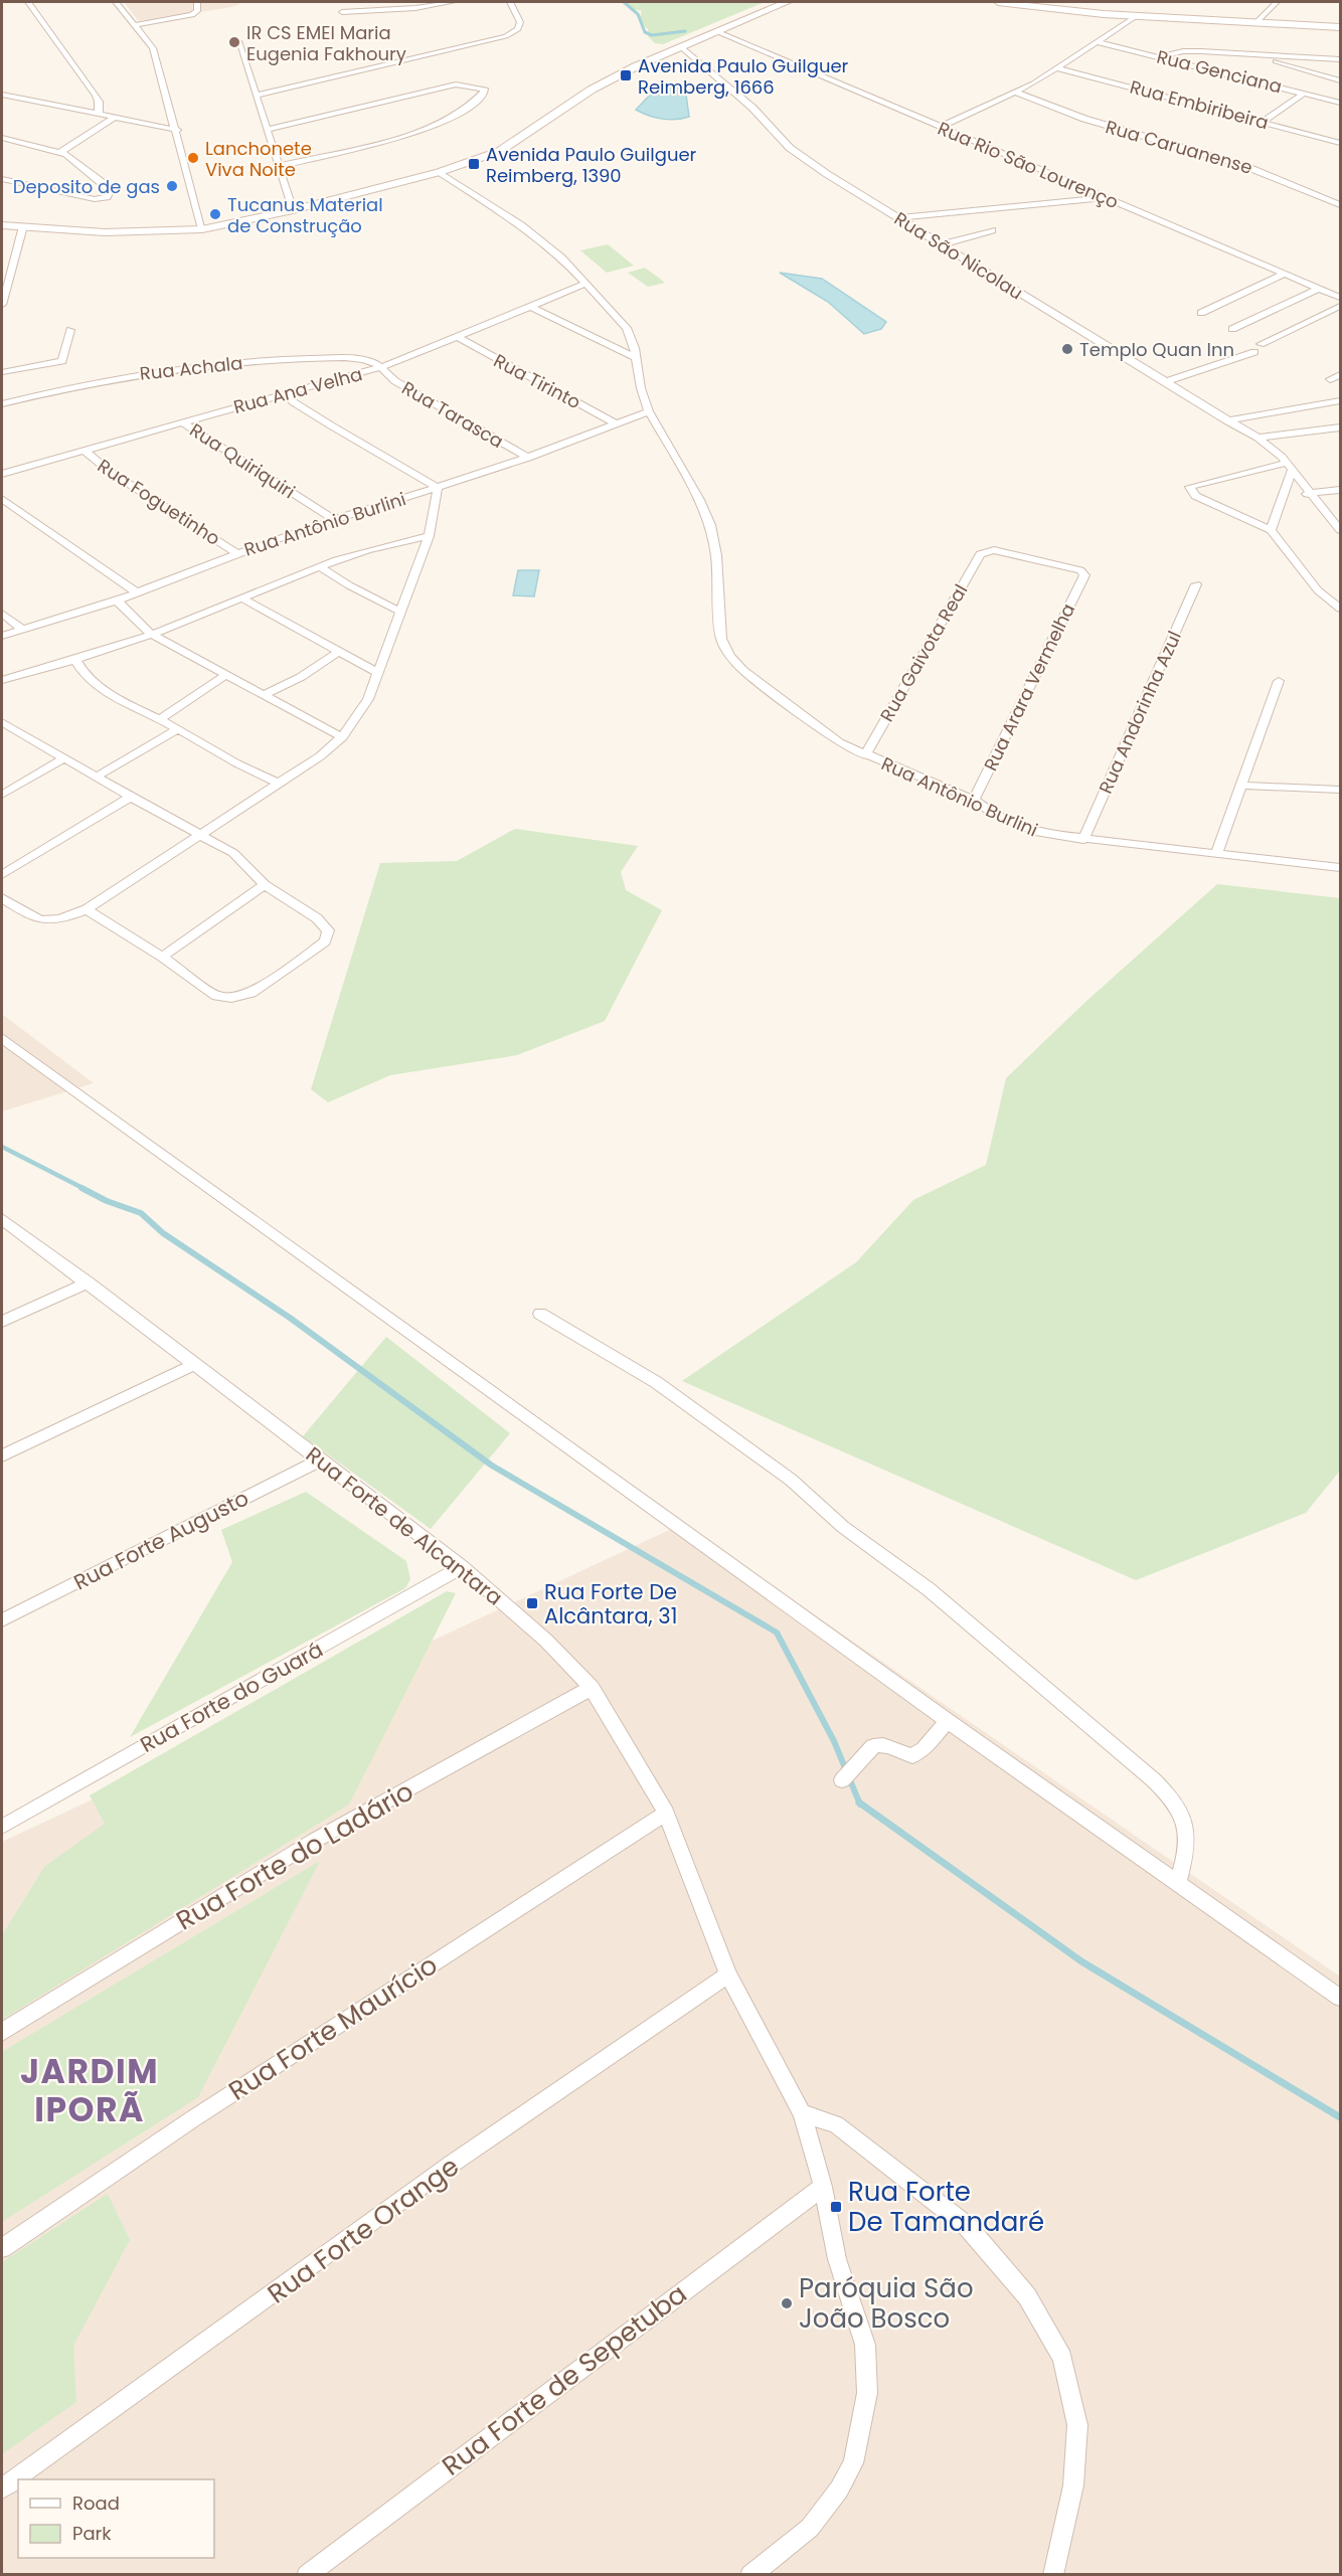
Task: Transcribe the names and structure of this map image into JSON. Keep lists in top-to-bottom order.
{
  "streets": {
    "street": [
      "Rua Genciana",
      "Rua Embiribeira",
      "Rua Caruanense",
      "Rua Rio São Lourenço",
      "Rua São Nicolau",
      "Rua Achala",
      "Rua Tirinto",
      "Rua Ana Velha",
      "Rua Tarasca",
      "Rua Quiriquiri",
      "Rua Foguetinho",
      "Rua Antônio Burlini",
      "Rua Gaivota Real",
      "Rua Arara Vermelha",
      "Rua Andorinha Azul",
      "Rua Forte de Alcantara",
      "Rua Forte Augusto",
      "Rua Forte do Guará",
      "Rua Forte do Ladário",
      "Rua Forte Maurício",
      "Rua Forte Orange",
      "Rua Forte de Sepetuba"
    ]
  },
  "crossings": [
    ["Rua Achala", "Rua Ana Velha"],
    ["Rua Achala", "Rua Tarasca"],
    ["Rua Tirinto", "Rua Ana Velha"],
    ["Rua Tirinto", "Rua Antônio Burlini"],
    ["Rua Ana Velha", "Rua Tarasca"],
    ["Rua Ana Velha", "Rua Quiriquiri"],
    ["Rua Ana Velha", "Rua Foguetinho"],
    ["Rua Ana Velha", "Rua Antônio Burlini"],
    ["Rua Tarasca", "Rua Antônio Burlini"],
    ["Rua Quiriquiri", "Rua Antônio Burlini"],
    ["Rua Foguetinho", "Rua Antônio Burlini"],
    ["Rua Antônio Burlini", "Rua Gaivota Real"],
    ["Rua Antônio Burlini", "Rua Arara Vermelha"],
    ["Rua Antônio Burlini", "Rua Andorinha Azul"],
    ["Rua Gaivota Real", "Rua Arara Vermelha"],
    ["Rua Forte de Alcantara", "Rua Forte Augusto"],
    ["Rua Forte de Alcantara", "Rua Forte do Guará"],
    ["Rua Forte de Alcantara", "Rua Forte do Ladário"],
    ["Rua Forte de Alcantara", "Rua Forte Maurício"],
    ["Rua Forte de Alcantara", "Rua Forte Orange"]
  ],
  "districts": ["JARDIM IPORÃ"],
  "places": {
    "other": [
      "IR CS EMEI Maria Eugenia Fakhoury",
      "Lanchonete Viva Noite",
      "Deposito de gas",
      "Tucanus Material de Construção",
      "Templo Quan Inn",
      "Paróquia São João Bosco"
    ],
    "transit": [
      "Avenida Paulo Guilguer Reimberg, 1666",
      "Avenida Paulo Guilguer Reimberg, 1390",
      "Rua Forte De Alcântara, 31",
      "Rua Forte De Tamandaré"
    ]
  },
  "legend": ["Road", "Park"]
}
